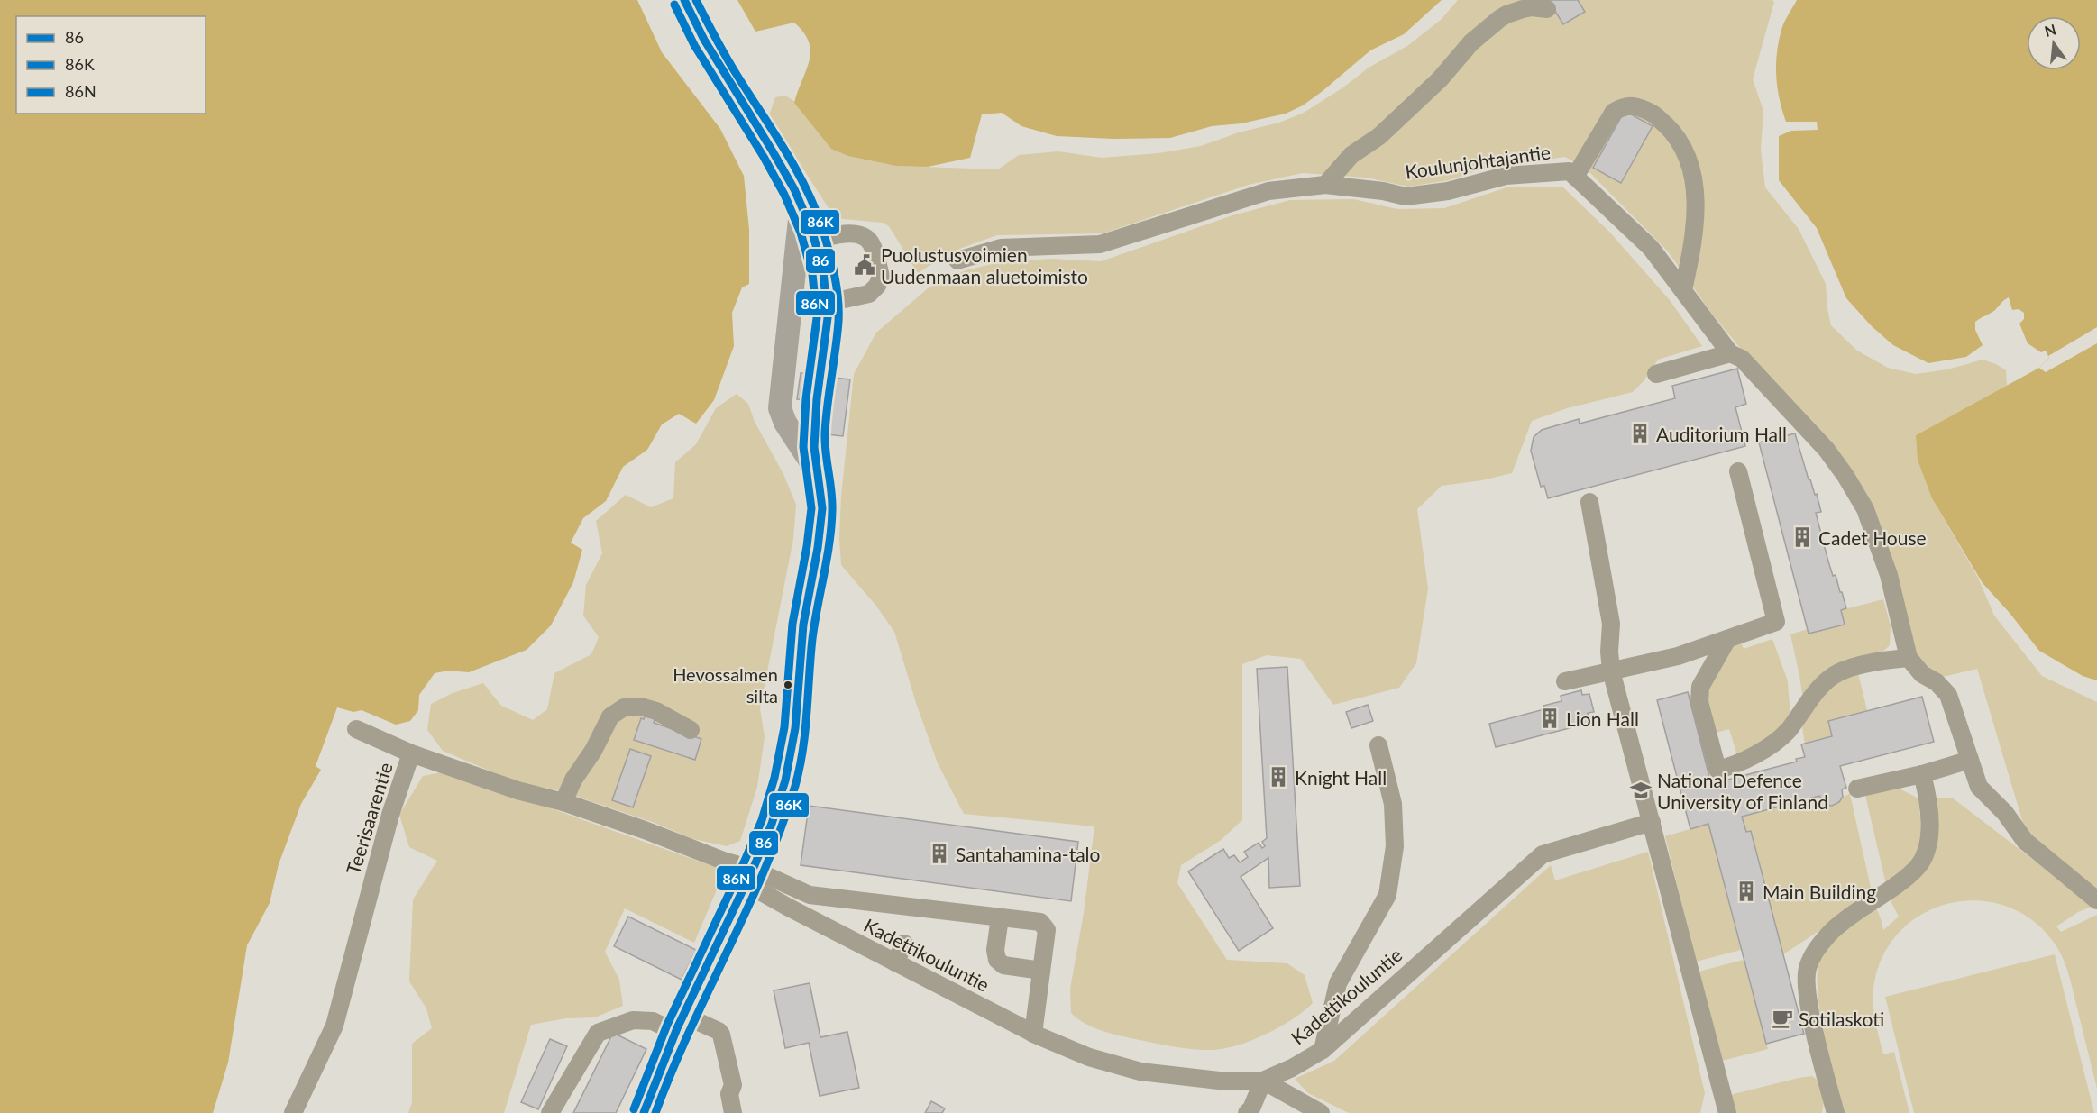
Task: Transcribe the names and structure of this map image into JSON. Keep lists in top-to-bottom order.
{
  "streets": {
    "street": ["Koulunjohtajantie", "Teerisaarentie", "Kadettikouluntie"]
  },
  "crossings": [
    ["Teerisaarentie", "Kadettikouluntie"]
  ],
  "places": {
    "public building": ["Puolustusvoimien Uudenmaan aluetoimisto"],
    "building": [
      "Auditorium Hall",
      "Cadet House",
      "Lion Hall",
      "Knight Hall",
      "Santahamina-talo",
      "Main Building"
    ],
    "other": ["Hevossalmen silta"],
    "school or university": ["National Defence University of Finland"],
    "cafe": ["Sotilaskoti"]
  },
  "lines": ["transit line 86", "transit line 86K", "transit line 86N"],
  "legend": ["86", "86K", "86N"],
  "north": "top"
}
